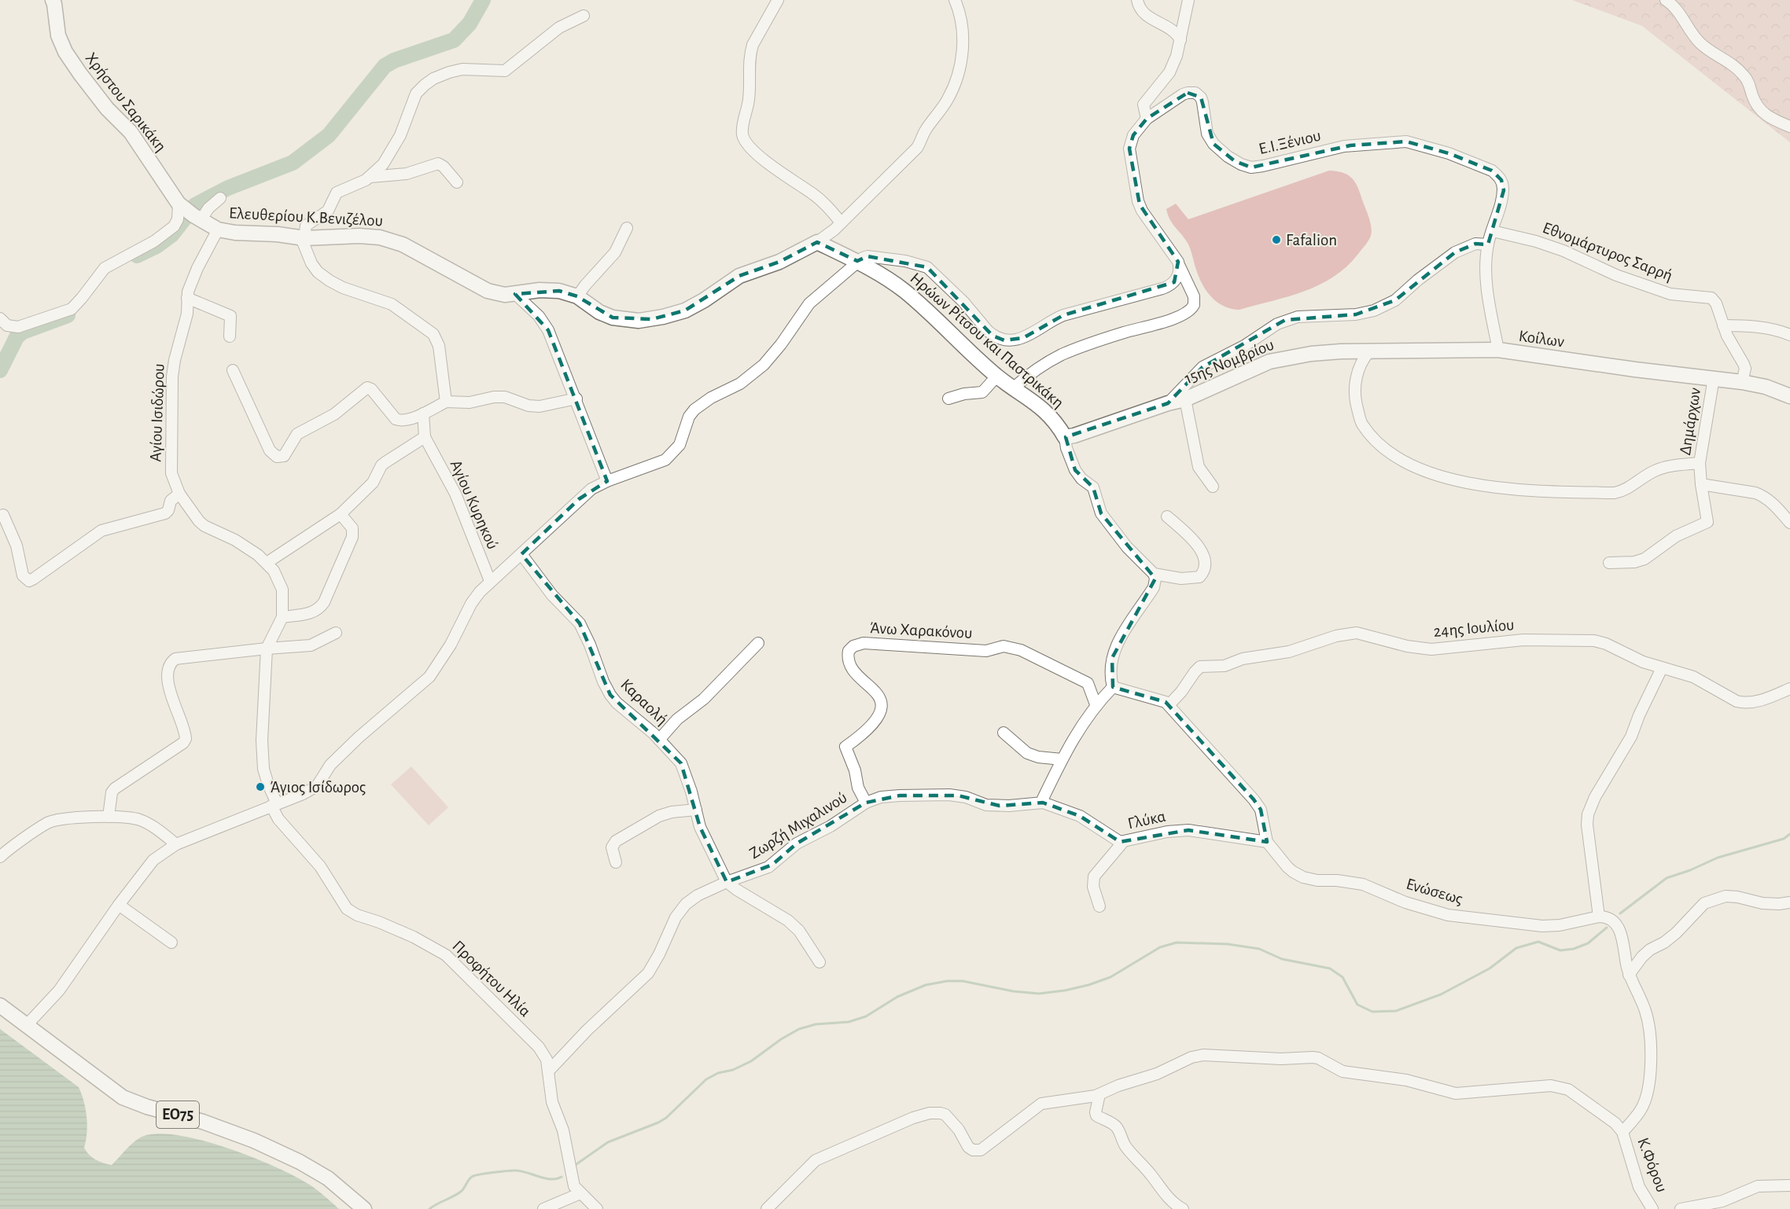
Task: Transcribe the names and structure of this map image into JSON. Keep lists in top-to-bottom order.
{
  "streets": {
    "main road": [
      "Χρήστου Σαρικάκη",
      "Ελευθερίου Κ.Βενιζέλου",
      "Κοίλων",
      "Ηρώων Ρίτσου και Παστρικάκη",
      "15ης Νομβρίου",
      "ΕΟ75"
    ],
    "street": [
      "Ε.Ι.Ξένιου",
      "Εθνομάρτυρος Σαρρή",
      "Αγίου Ισιδώρου",
      "Δημάρχων",
      "Αγίου Κυρηκού",
      "24ης Ιουλίου",
      "Άνω Χαρακόνου",
      "Καραολή",
      "Γλύκα",
      "Ζωρζή Μιχαλινού",
      "Ενώσεως",
      "Προφήτου Ηλία",
      "Κ.Φόρου"
    ]
  },
  "crossings": [
    ["Χρήστου Σαρικάκη", "Ελευθερίου Κ.Βενιζέλου"],
    ["Χρήστου Σαρικάκη", "Αγίου Ισιδώρου"],
    ["Ε.Ι.Ξένιου", "Κοίλων"],
    ["Ε.Ι.Ξένιου", "Ηρώων Ρίτσου και Παστρικάκη"],
    ["Ελευθερίου Κ.Βενιζέλου", "Αγίου Ισιδώρου"],
    ["Εθνομάρτυρος Σαρρή", "Κοίλων"],
    ["Κοίλων", "15ης Νομβρίου"],
    ["Κοίλων", "Δημάρχων"],
    ["Ηρώων Ρίτσου και Παστρικάκη", "15ης Νομβρίου"],
    ["Αγίου Ισιδώρου", "Προφήτου Ηλία"],
    ["24ης Ιουλίου", "Ενώσεως"],
    ["Άνω Χαρακόνου", "Ζωρζή Μιχαλινού"],
    ["Καραολή", "Ζωρζή Μιχαλινού"],
    ["Γλύκα", "Ζωρζή Μιχαλινού"],
    ["Γλύκα", "Ενώσεως"],
    ["Ζωρζή Μιχαλινού", "Προφήτου Ηλία"]
  ],
  "places": ["Fafalion", "Άγιος Ισίδωρος"]
}
